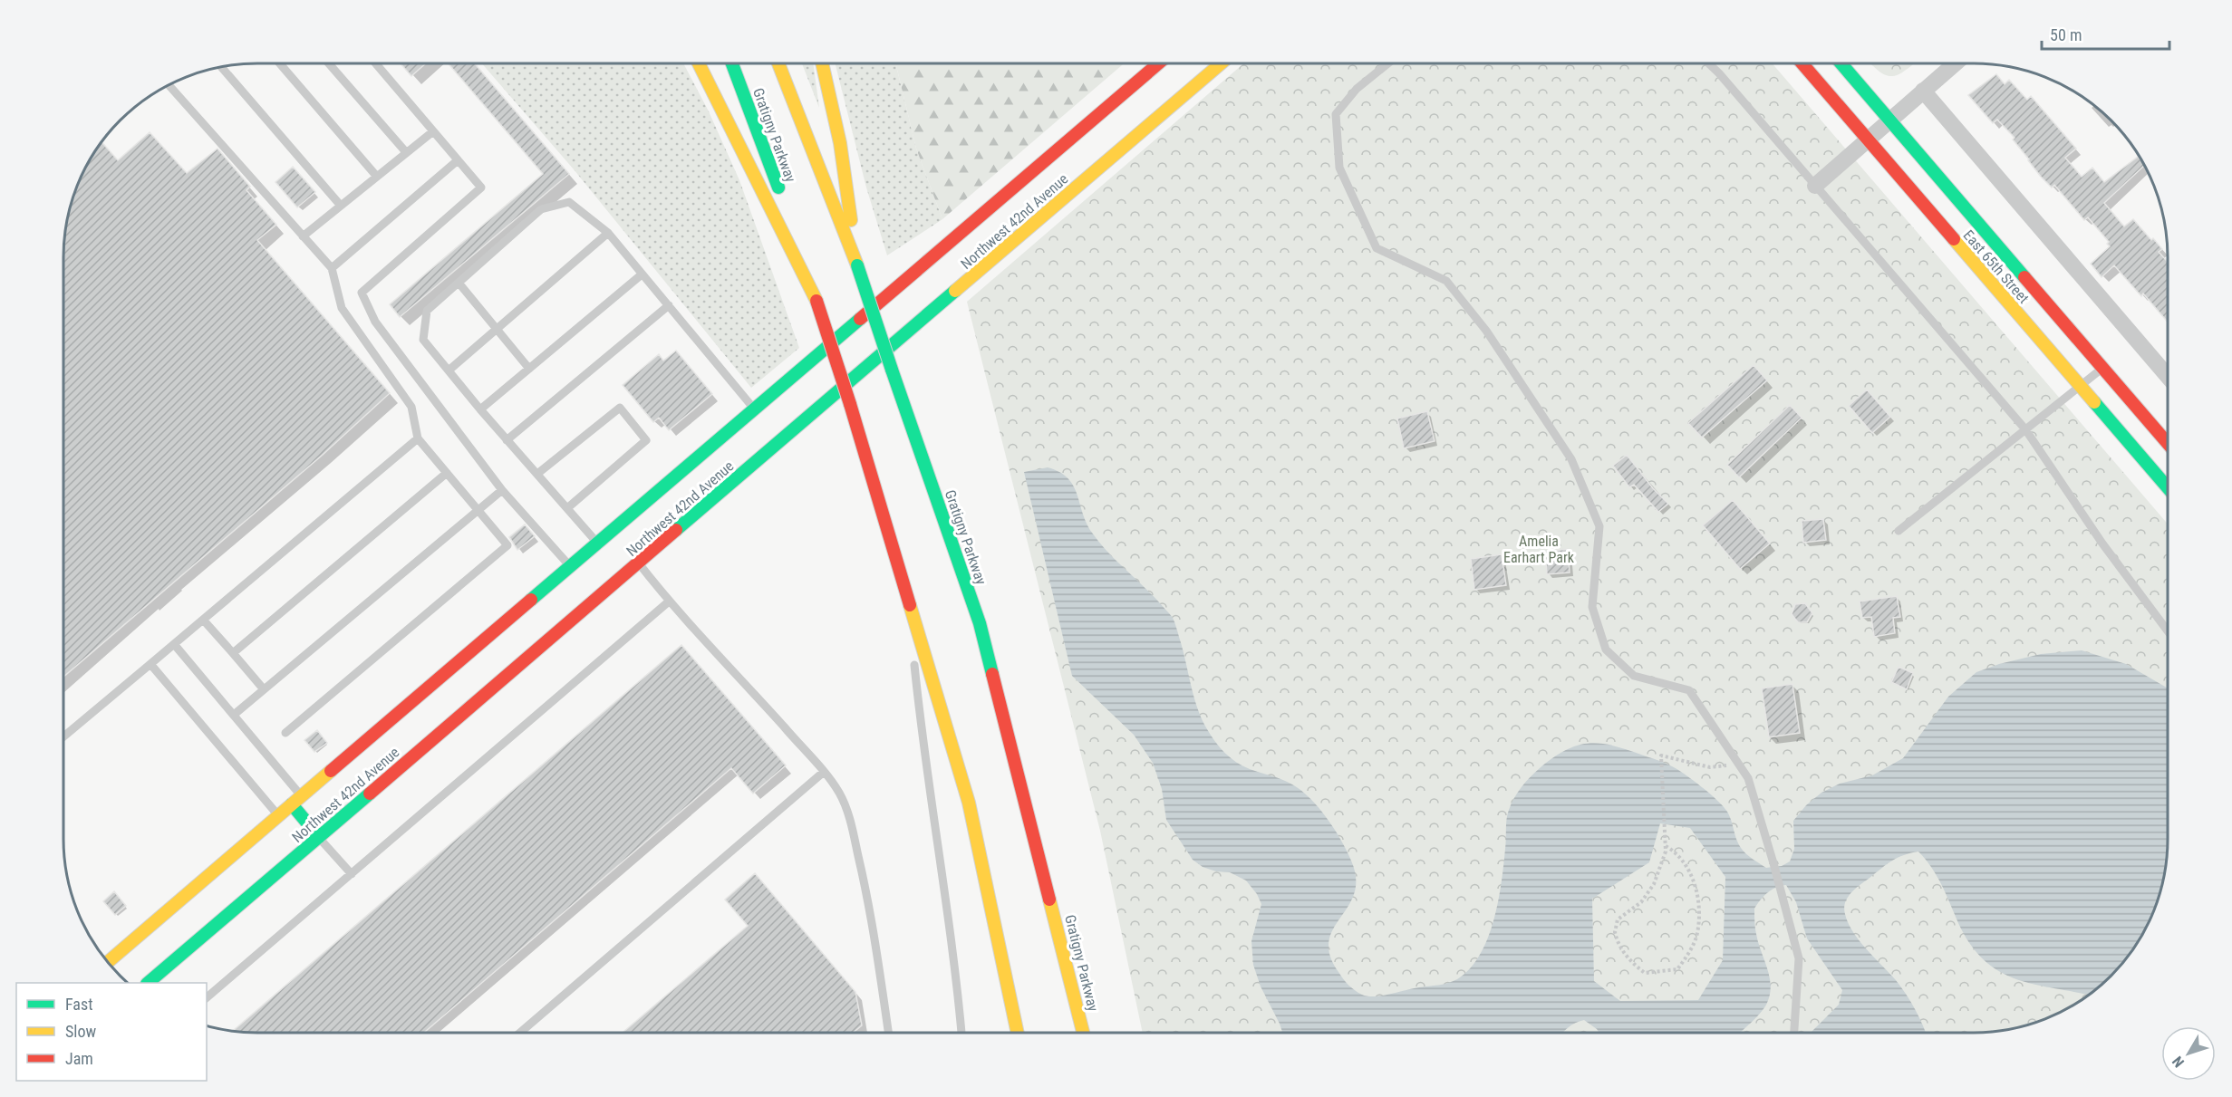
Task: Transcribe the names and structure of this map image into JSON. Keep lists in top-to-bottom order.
{
  "streets": {
    "main road": ["Gratigny Parkway", "Northwest 42nd Avenue", "East 65th Street"]
  },
  "parks": ["Amelia Earhart Park"],
  "legend": ["Fast", "Slow", "Jam"],
  "scale_bar": "50 m",
  "north": "bottom left"
}
